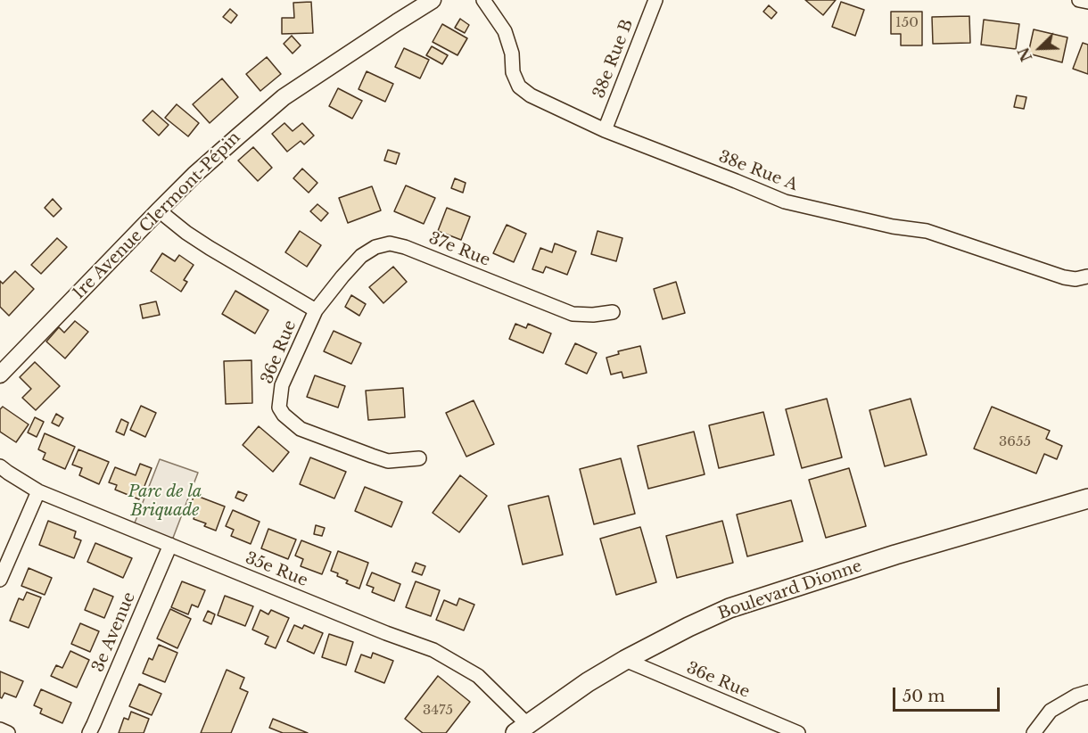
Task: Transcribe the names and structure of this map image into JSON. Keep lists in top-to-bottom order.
{
  "streets": {
    "main road": ["Boulevard Dionne"],
    "street": [
      "38e Rue B",
      "38e Rue A",
      "1re Avenue Clermont-Pépin",
      "37e Rue",
      "36e Rue",
      "35e Rue",
      "3e Avenue"
    ]
  },
  "crossings": [
    ["38e Rue B", "38e Rue A"],
    ["1re Avenue Clermont-Pépin", "36e Rue"],
    ["37e Rue", "36e Rue"],
    ["36e Rue", "Boulevard Dionne"],
    ["35e Rue", "Boulevard Dionne"],
    ["35e Rue", "3e Avenue"]
  ],
  "parks": ["Parc de la Briquade"],
  "house_numbers": ["150", "3655", "3475"],
  "scale_bar": "50 m",
  "north": "bottom left"
}
